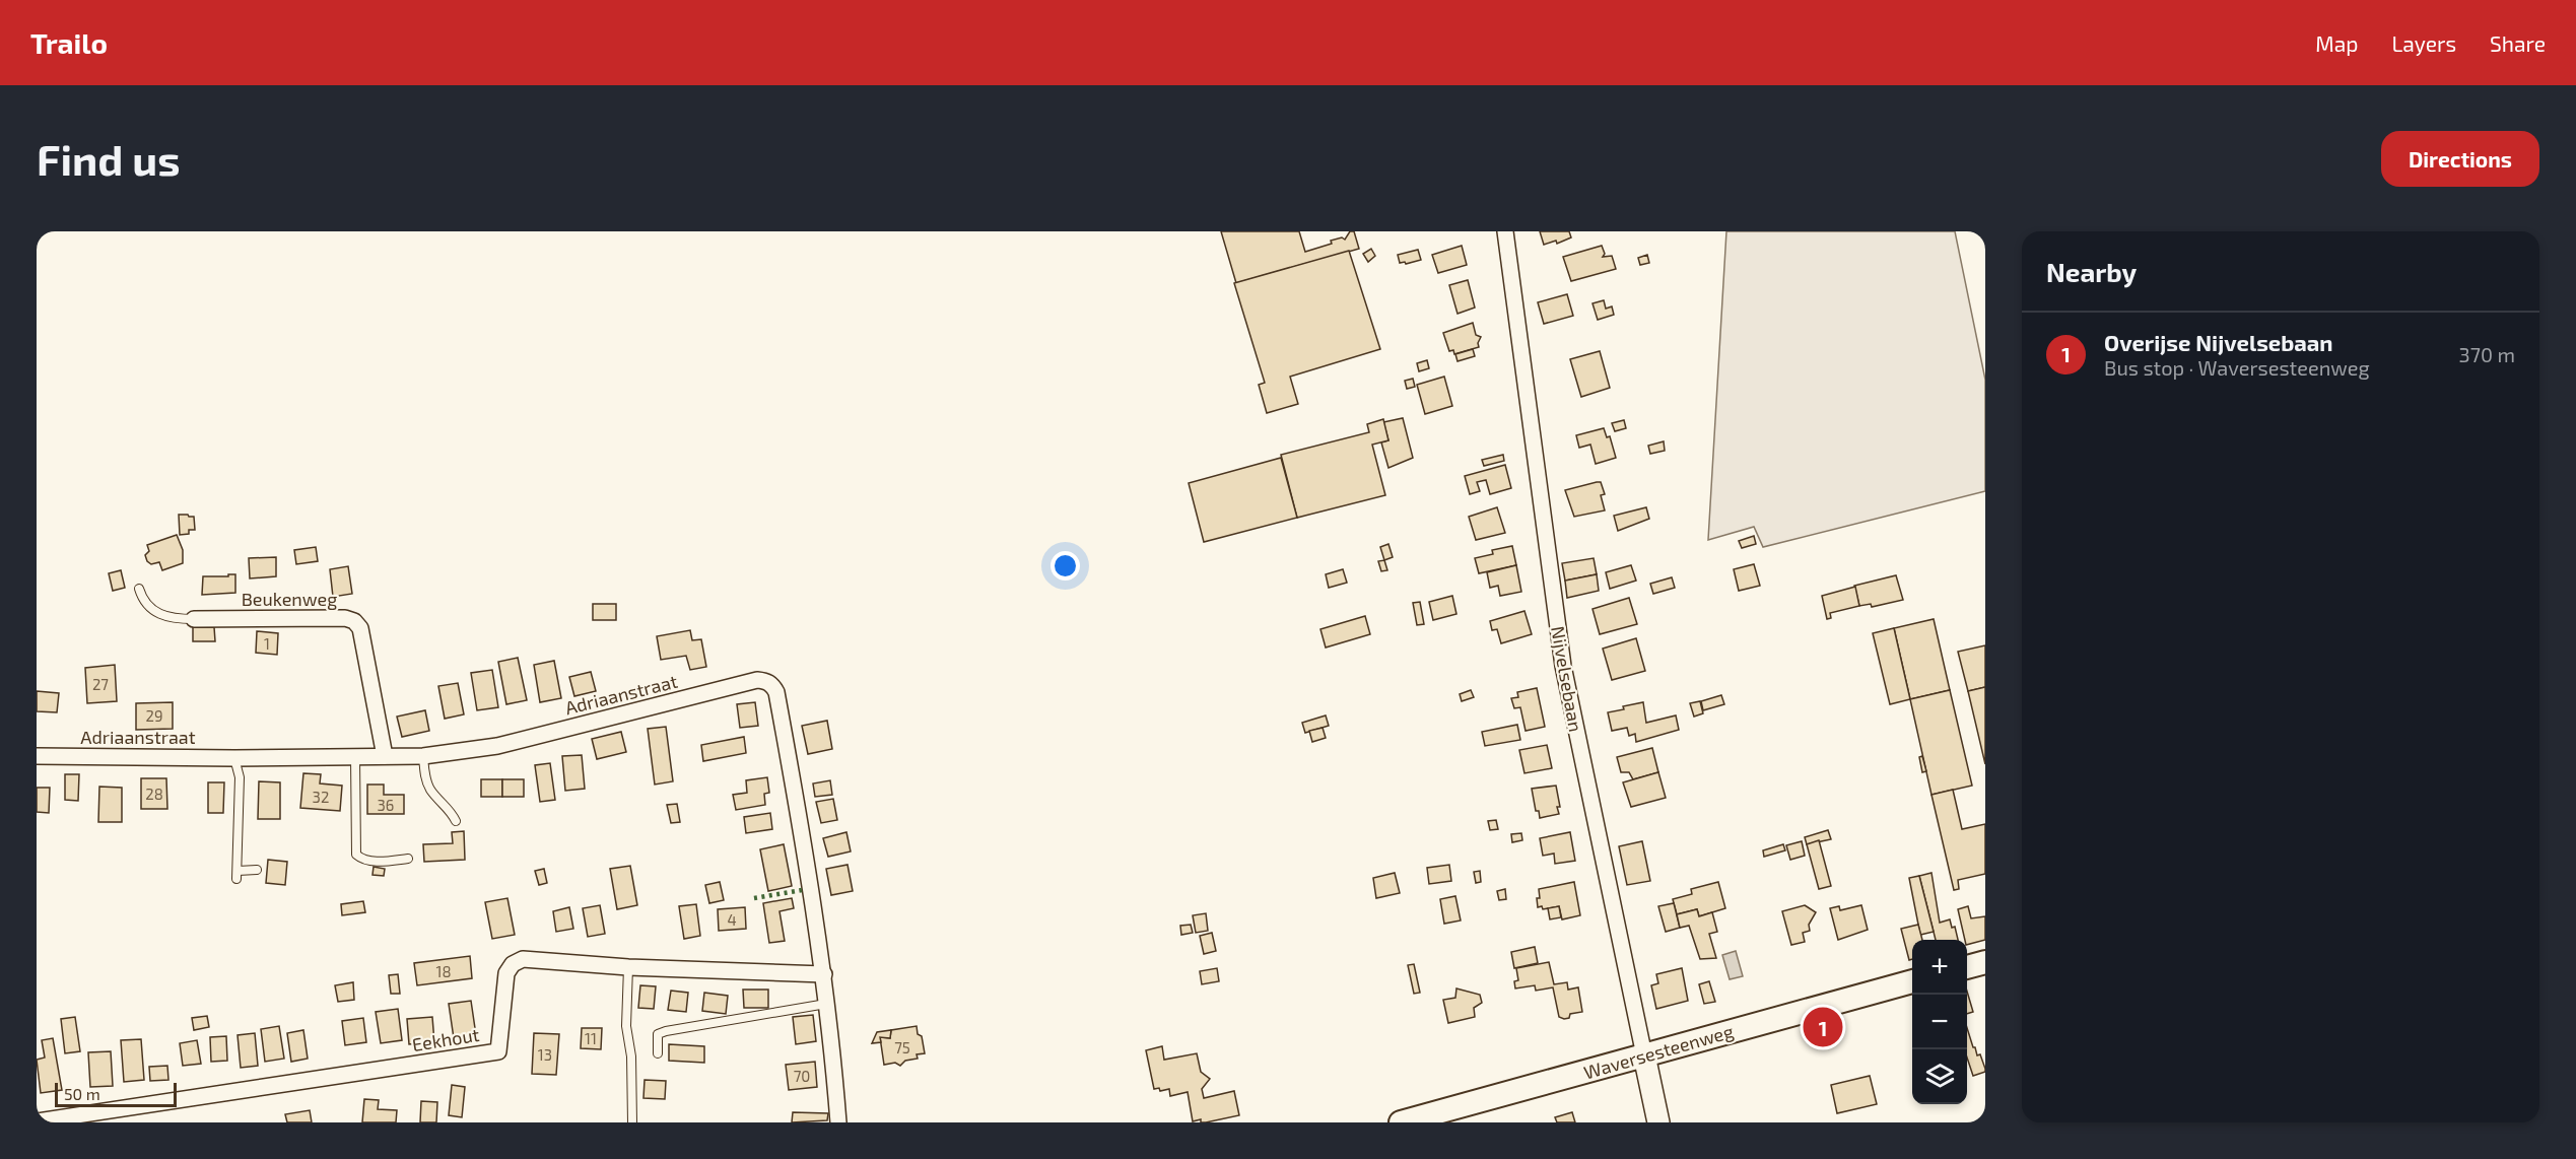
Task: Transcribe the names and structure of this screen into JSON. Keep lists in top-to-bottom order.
{
  "streets": {
    "main road": ["Nijvelsebaan", "Waversesteenweg"],
    "street": ["Beukenweg", "Adriaanstraat", "Eekhout"]
  },
  "crossings": [
    ["Beukenweg", "Adriaanstraat"],
    ["Nijvelsebaan", "Waversesteenweg"],
    ["Adriaanstraat", "Eekhout"]
  ],
  "house_numbers": [
    "1",
    "27",
    "29",
    "28",
    "32",
    "36",
    "4",
    "18",
    "11",
    "75",
    "13",
    "70"
  ],
  "scale_bar": "50 m",
  "page": {
    "header": "Trailo",
    "nav": ["Map", "Layers", "Share"],
    "buttons": "Directions",
    "title": "Find us",
    "heading": "Nearby",
    "list": [
      {
        "mark": "1",
        "name": "Overijse Nijvelsebaan",
        "note": "Bus stop · Waversesteenweg",
        "value": "370 m"
      }
    ],
    "map_buttons": ["+", "−"],
    "pins": "1",
    "scale": "50 m"
  }
}
